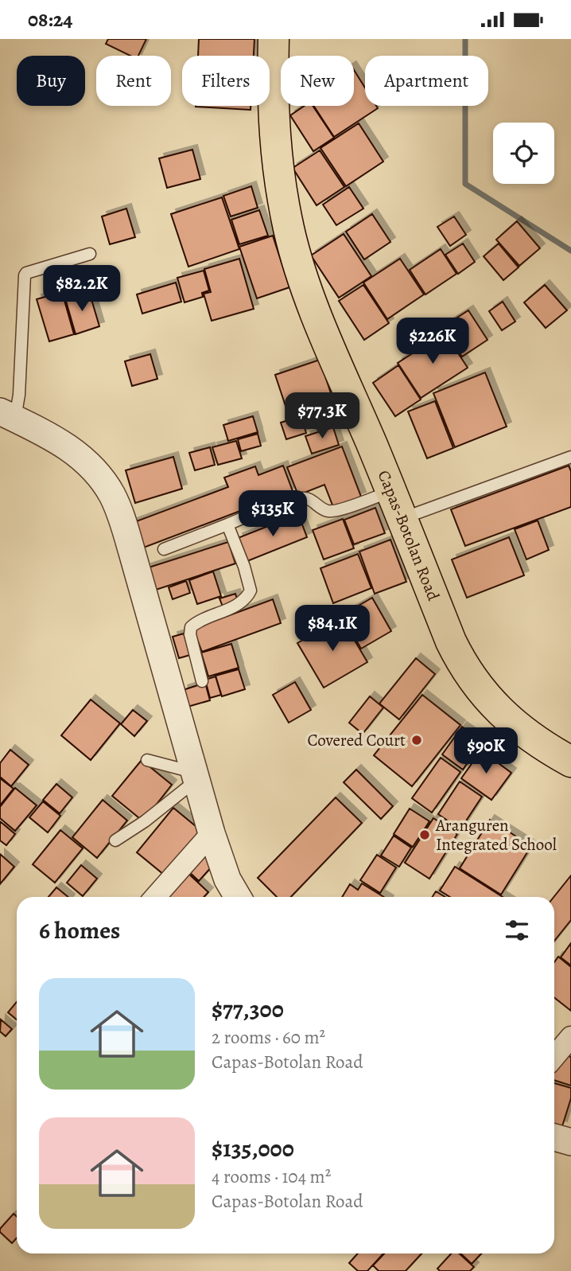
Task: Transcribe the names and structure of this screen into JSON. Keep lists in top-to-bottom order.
{
  "streets": {
    "main road": ["Capas-Botolan Road"]
  },
  "places": ["Covered Court", "Aranguren Integrated School"],
  "page": {
    "status": "08:24",
    "chip": [
      "Buy",
      "Rent",
      "Filters",
      "New",
      "Apartment"
    ],
    "price": [
      "$82.2K",
      "$226K",
      "$77.3K",
      "$135K",
      "$84.1K",
      "$90K"
    ],
    "heading": "6 homes",
    "list": [
      {
        "name": "$77,300",
        "note": "2 rooms · 60 m² · Capas-Botolan Road"
      },
      {
        "name": "$135,000",
        "note": "4 rooms · 104 m² · Capas-Botolan Road"
      }
    ]
  }
}
